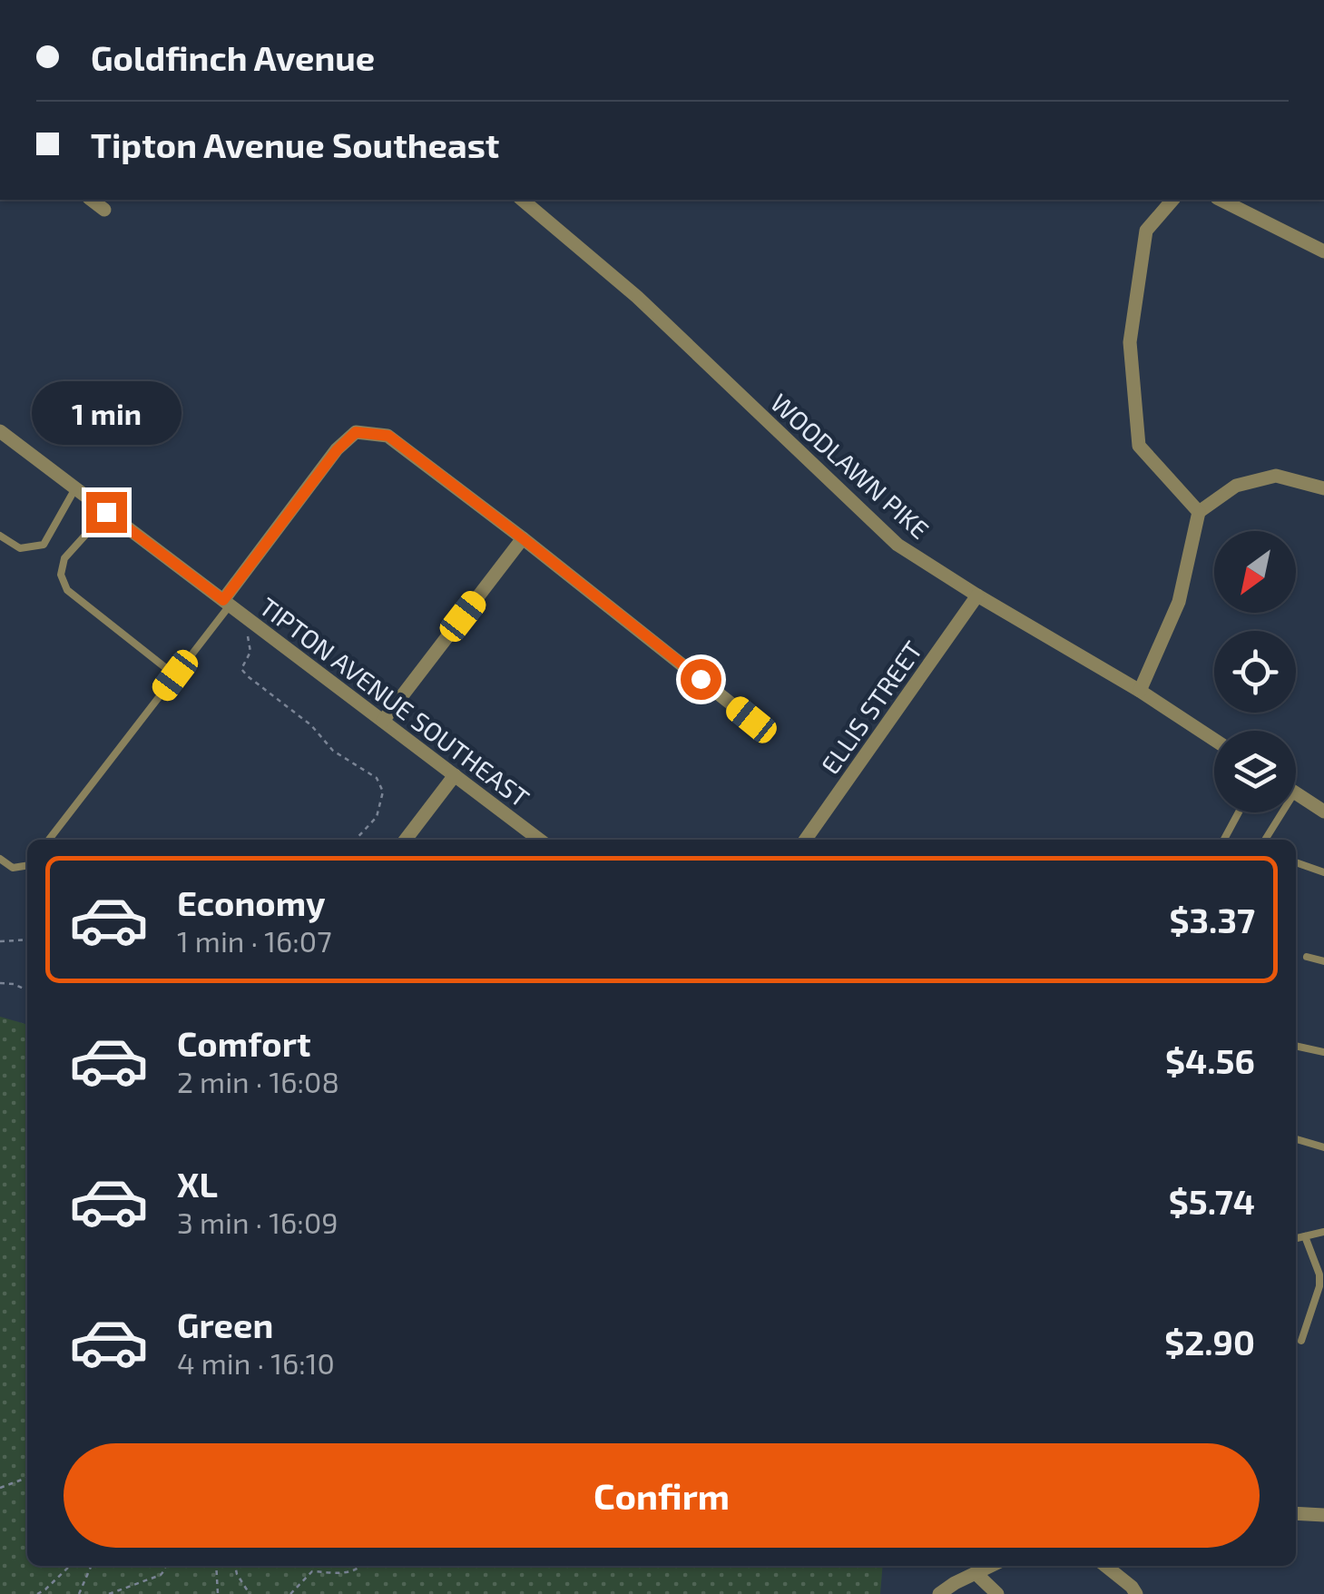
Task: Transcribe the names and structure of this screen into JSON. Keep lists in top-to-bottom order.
{
  "streets": {
    "street": ["WOODLAWN PIKE", "TIPTON AVENUE SOUTHEAST", "ELLIS STREET"]
  },
  "crossings": [
    ["WOODLAWN PIKE", "ELLIS STREET"]
  ],
  "north": "bottom left",
  "page": {
    "banner": ["Goldfinch Avenue", "Tipton Avenue Southeast"],
    "bubble": "1 min",
    "list": [
      {
        "name": "Economy",
        "note": "1 min · 16:07",
        "value": "$3.37"
      },
      {
        "name": "Comfort",
        "note": "2 min · 16:08",
        "value": "$4.56"
      },
      {
        "name": "XL",
        "note": "3 min · 16:09",
        "value": "$5.74"
      },
      {
        "name": "Green",
        "note": "4 min · 16:10",
        "value": "$2.90"
      }
    ],
    "buttons": "Confirm"
  }
}
